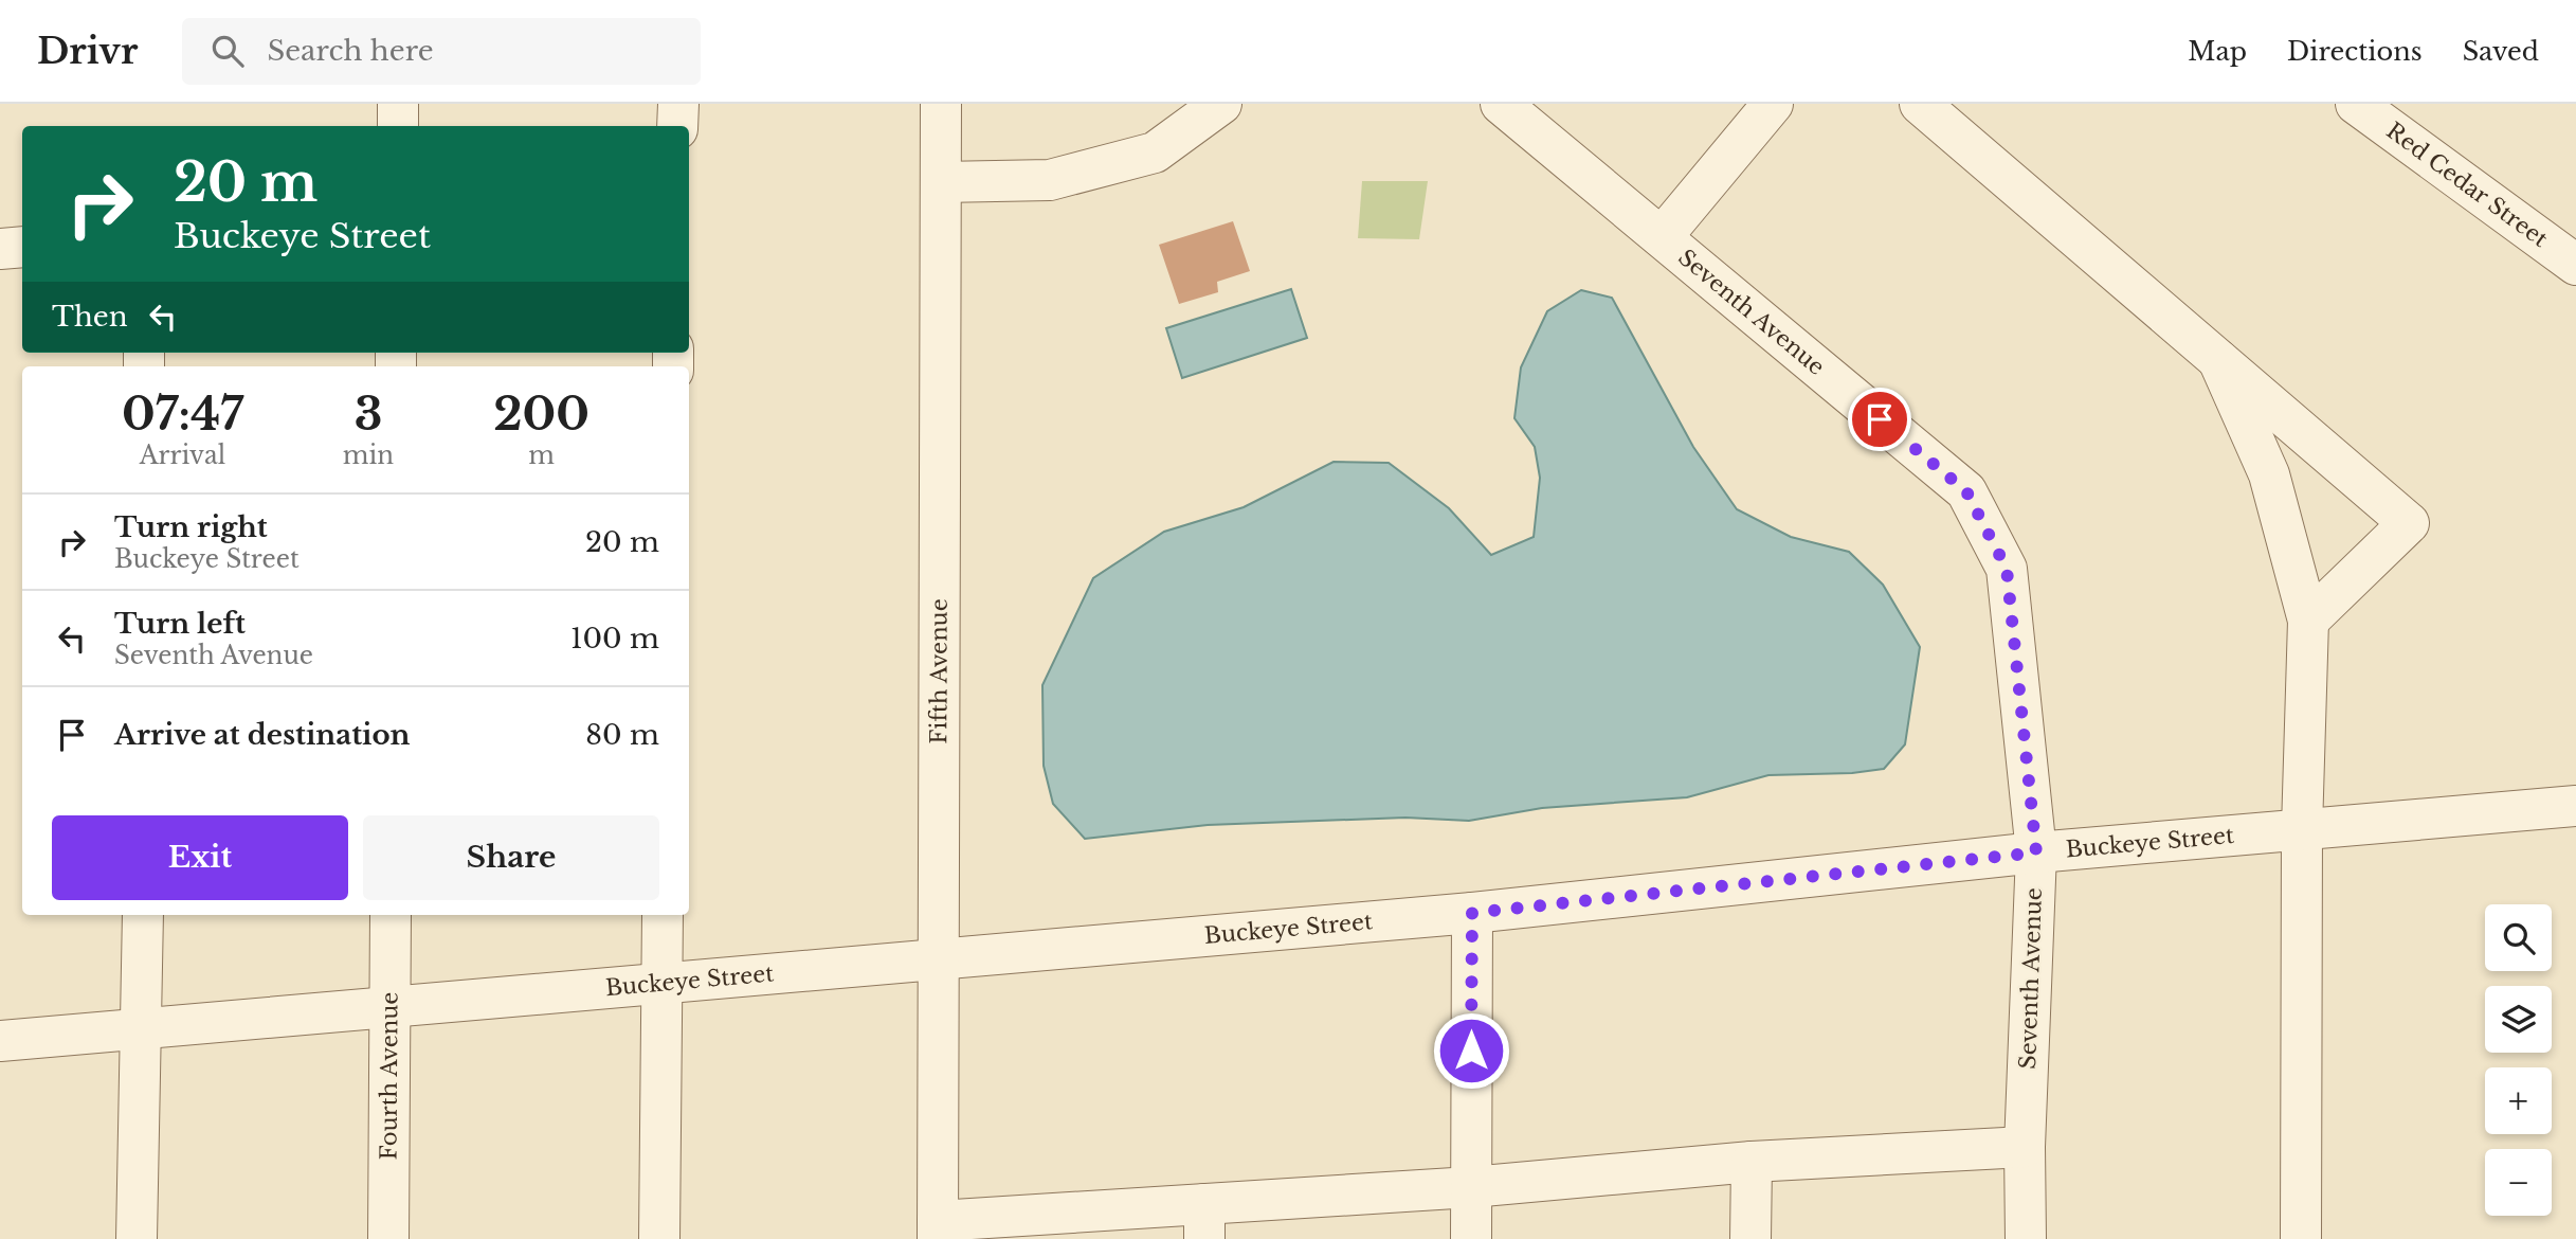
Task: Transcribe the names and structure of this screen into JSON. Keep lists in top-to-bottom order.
{
  "streets": {
    "street": [
      "Red Cedar Street",
      "Seventh Avenue",
      "Fifth Avenue",
      "Buckeye Street",
      "Fourth Avenue"
    ]
  },
  "crossings": [
    ["Seventh Avenue", "Buckeye Street"],
    ["Fifth Avenue", "Buckeye Street"],
    ["Buckeye Street", "Fourth Avenue"]
  ],
  "page": {
    "header": "Drivr",
    "search": "Search here",
    "nav": ["Map", "Directions", "Saved"],
    "turn": ["20 m", "Buckeye Street"],
    "then": "Then",
    "eta": [
      "07:47",
      "Arrival",
      "3",
      "min",
      "200",
      "m"
    ],
    "list": [
      {
        "name": "Turn right",
        "note": "Buckeye Street",
        "value": "20 m"
      },
      {
        "name": "Turn left",
        "note": "Seventh Avenue",
        "value": "100 m"
      },
      {
        "name": "Arrive at destination",
        "value": "80 m"
      }
    ],
    "buttons": ["Exit", "Share"],
    "map_buttons": ["+", "−"]
  }
}
